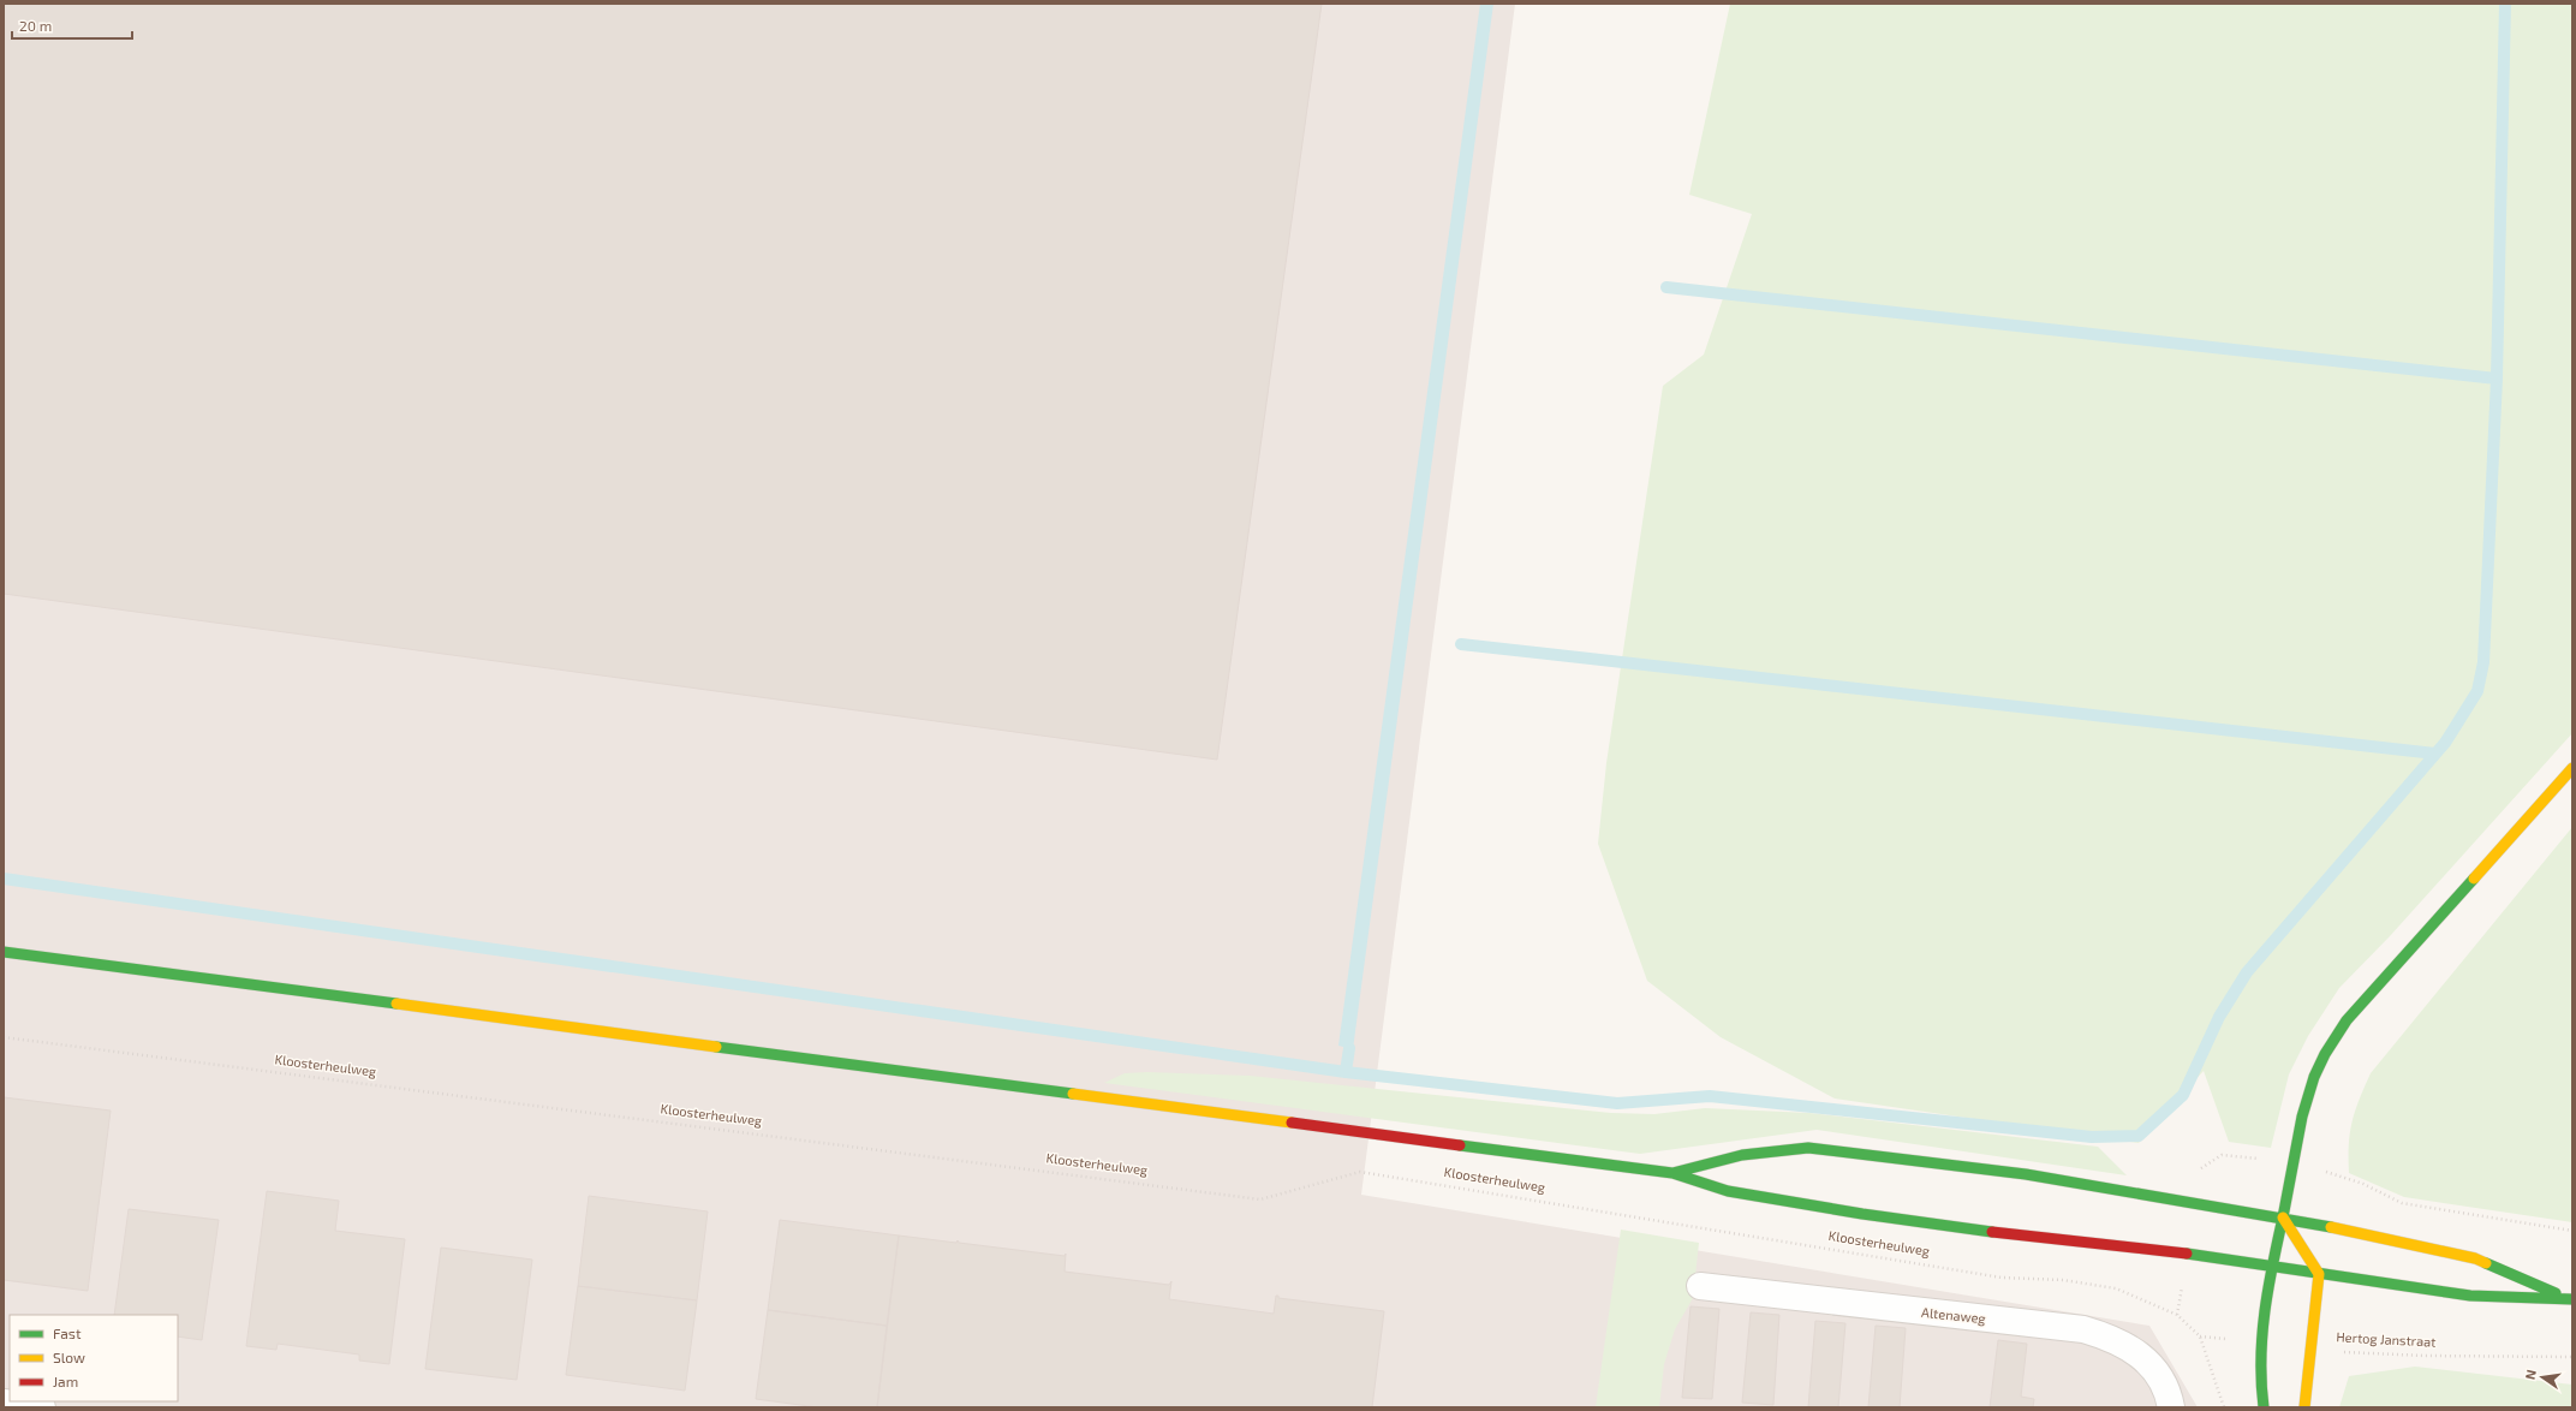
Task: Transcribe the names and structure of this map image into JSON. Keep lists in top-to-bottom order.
{
  "streets": {
    "main road": ["Kloosterheulweg"],
    "street": ["Altenaweg"],
    "path": ["Hertog Janstraat"]
  },
  "legend": ["Fast", "Slow", "Jam"],
  "scale_bar": "20 m",
  "north": "left"
}
